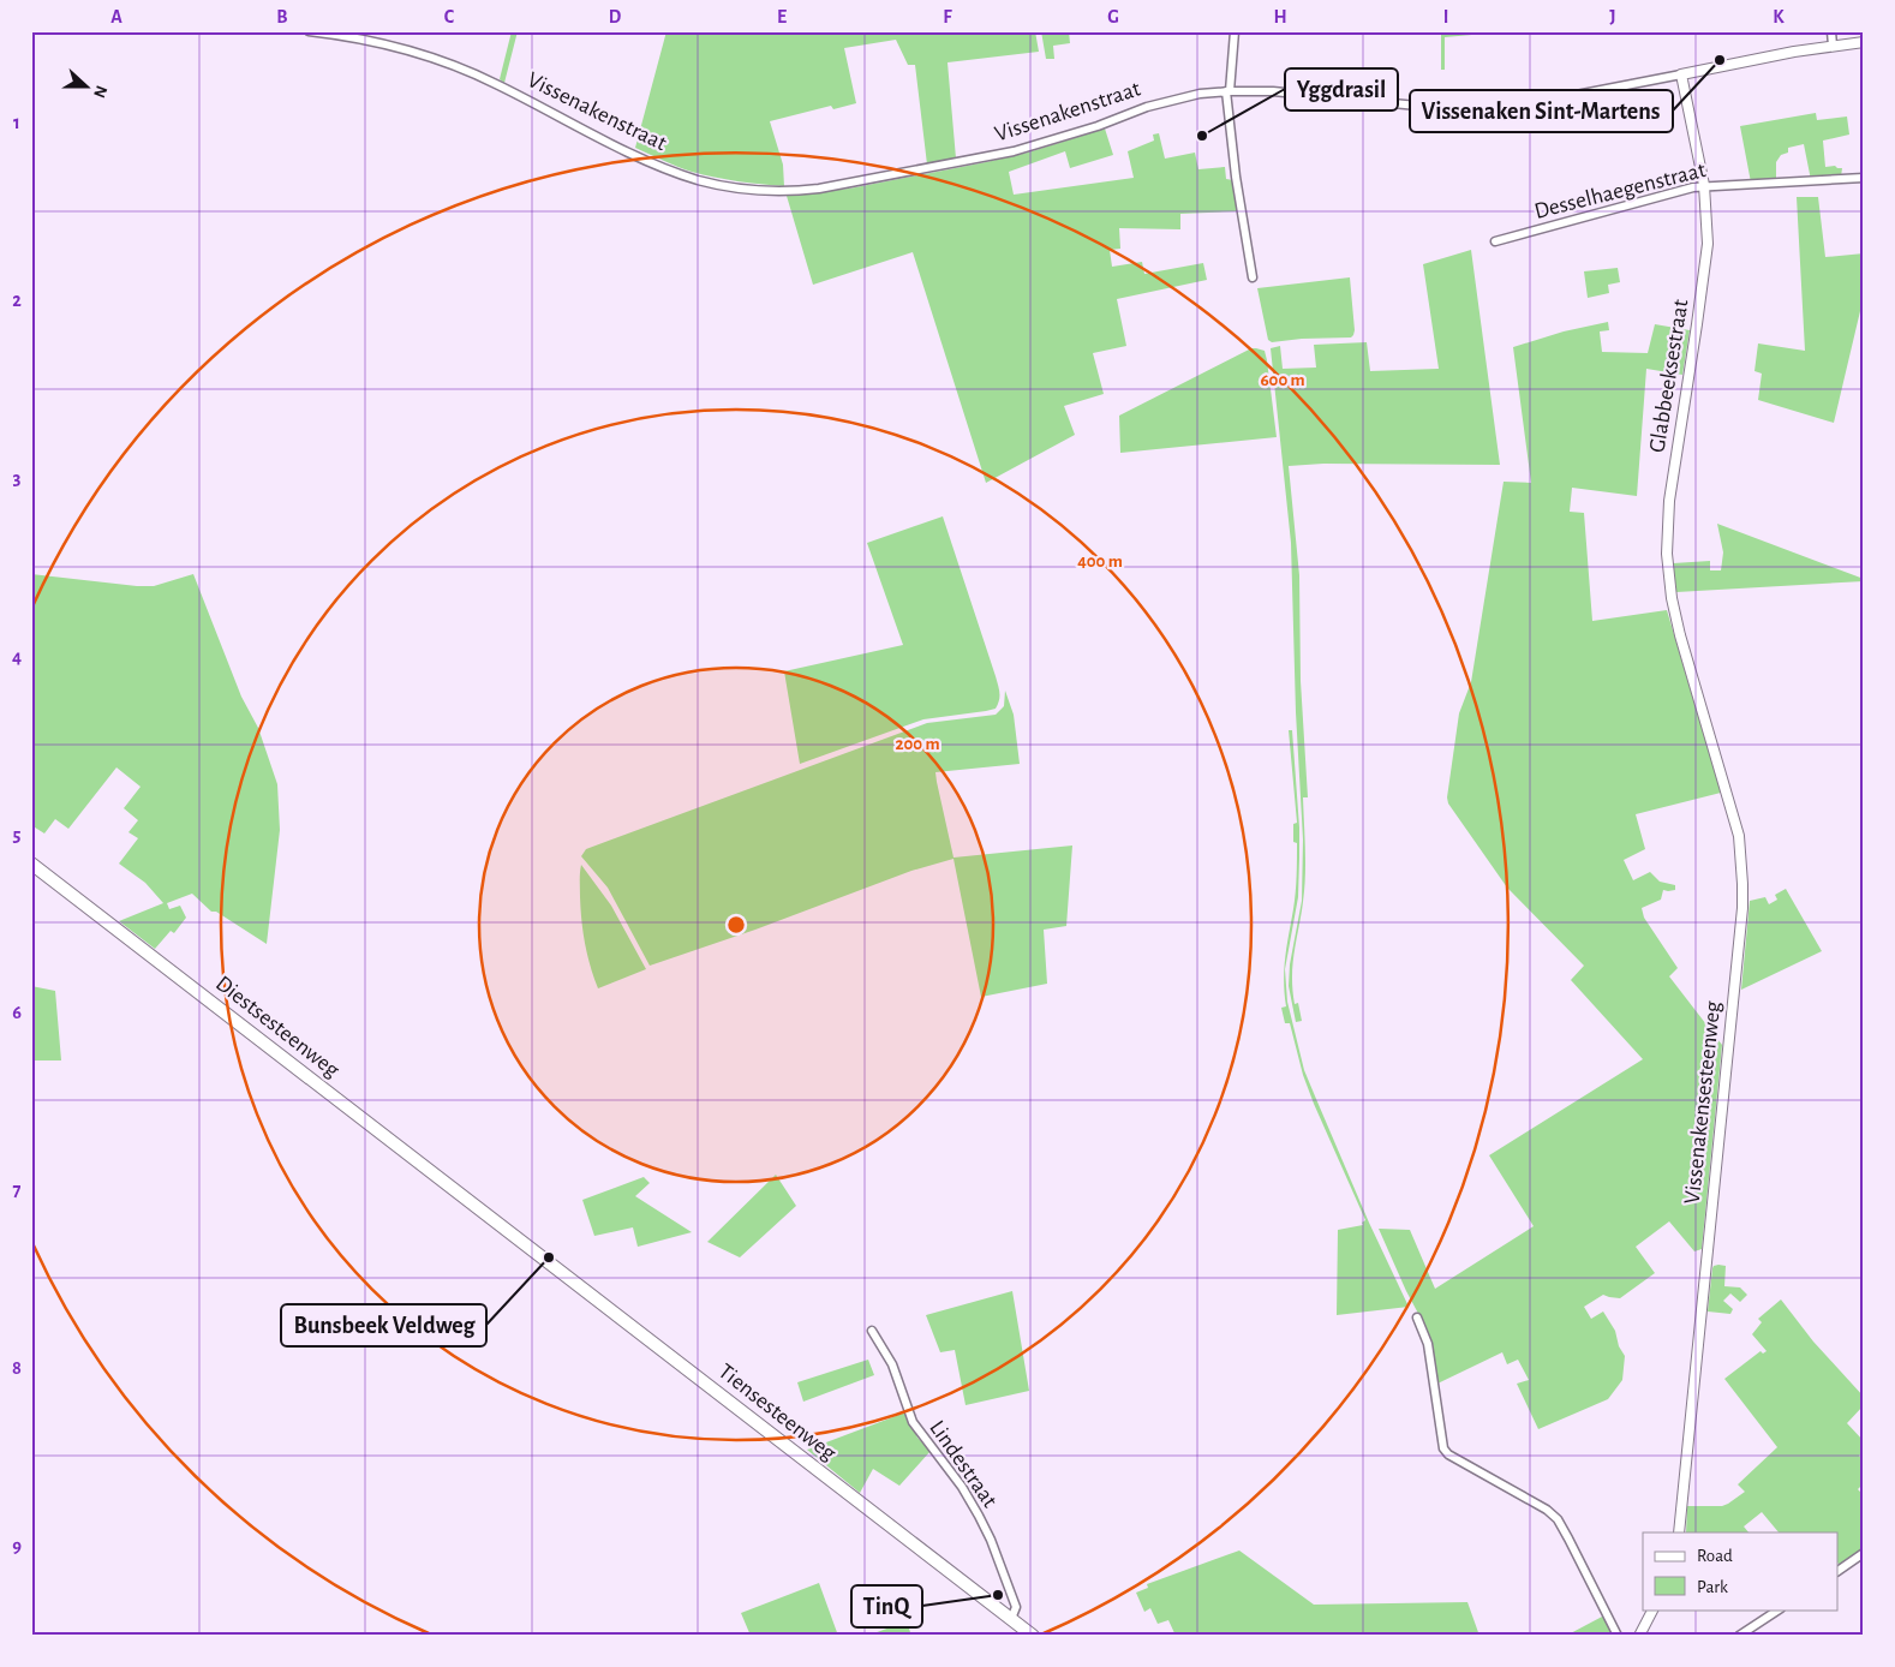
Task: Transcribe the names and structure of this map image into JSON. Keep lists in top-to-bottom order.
{
  "streets": {
    "main road": ["Diestsesteenweg", "Tiensesteenweg"],
    "street": [
      "Vissenakenstraat",
      "Desselhaegenstraat",
      "Glabbeeksestraat",
      "Vissenakensesteenweg",
      "Lindestraat"
    ]
  },
  "crossings": [
    ["Vissenakenstraat", "Glabbeeksestraat"],
    ["Desselhaegenstraat", "Glabbeeksestraat"],
    ["Glabbeeksestraat", "Vissenakensesteenweg"],
    ["Diestsesteenweg", "Tiensesteenweg"],
    ["Tiensesteenweg", "Lindestraat"]
  ],
  "places": [
    "Vissenaken Sint-Martens",
    "Yggdrasil",
    "Bunsbeek Veldweg",
    "TinQ"
  ],
  "legend": ["Road", "Park"],
  "north": "right",
  "grid": {
    "columns": [
      "A",
      "B",
      "C",
      "D",
      "E",
      "F",
      "G",
      "H",
      "I",
      "J",
      "K"
    ],
    "rows": [
      "1",
      "2",
      "3",
      "4",
      "5",
      "6",
      "7",
      "8",
      "9"
    ]
  },
  "rings": ["600 m", "400 m", "200 m"]
}
